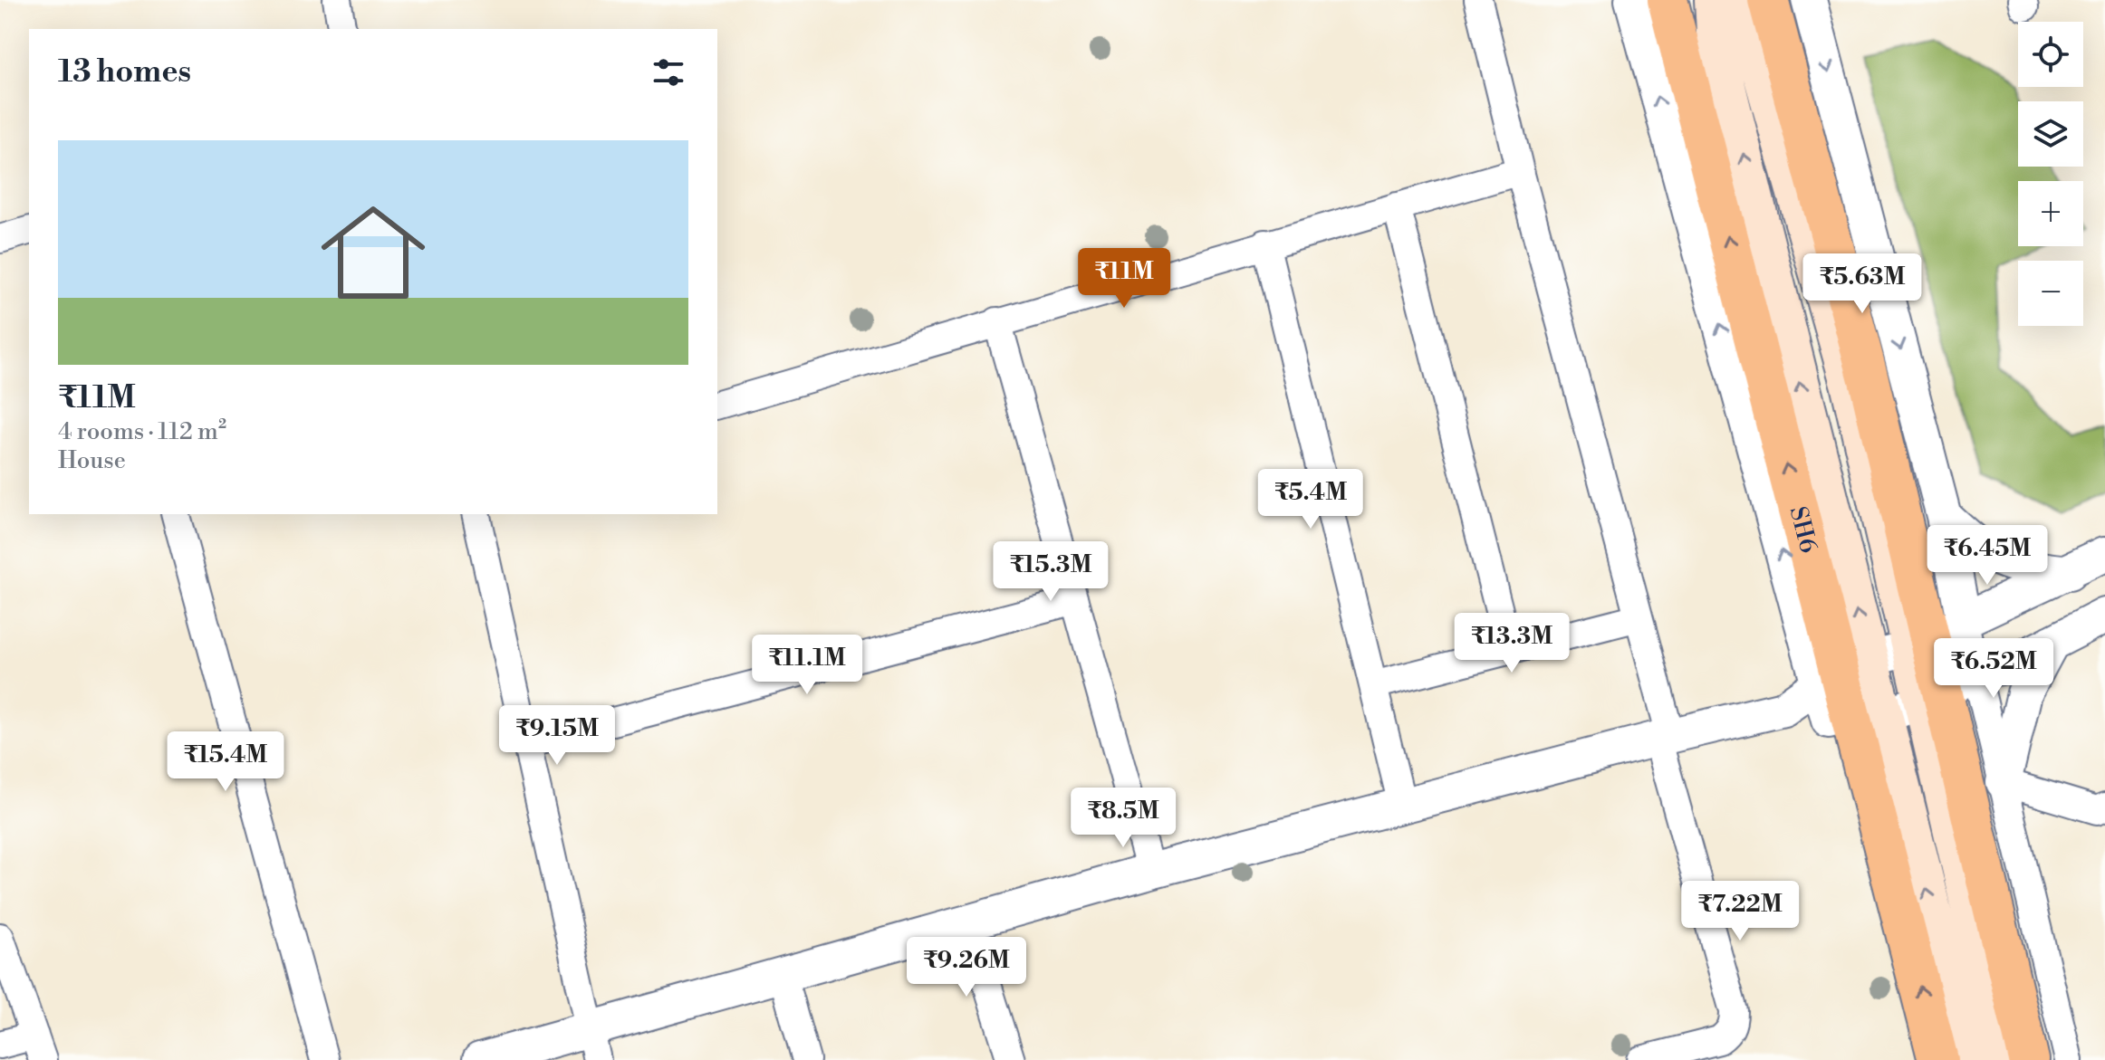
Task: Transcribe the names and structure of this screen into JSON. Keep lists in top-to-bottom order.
{
  "streets": {
    "main road": ["SH6"]
  },
  "page": {
    "map_buttons": ["+", "−"],
    "heading": "13 homes",
    "list": [
      {
        "name": "₹11M",
        "note": "4 rooms · 112 m² · House"
      }
    ],
    "price": [
      "₹11M",
      "₹5.63M",
      "₹5.4M",
      "₹6.45M",
      "₹15.3M",
      "₹13.3M",
      "₹11.1M",
      "₹6.52M",
      "₹9.15M",
      "₹15.4M",
      "₹8.5M",
      "₹7.22M",
      "₹9.26M"
    ]
  }
}
